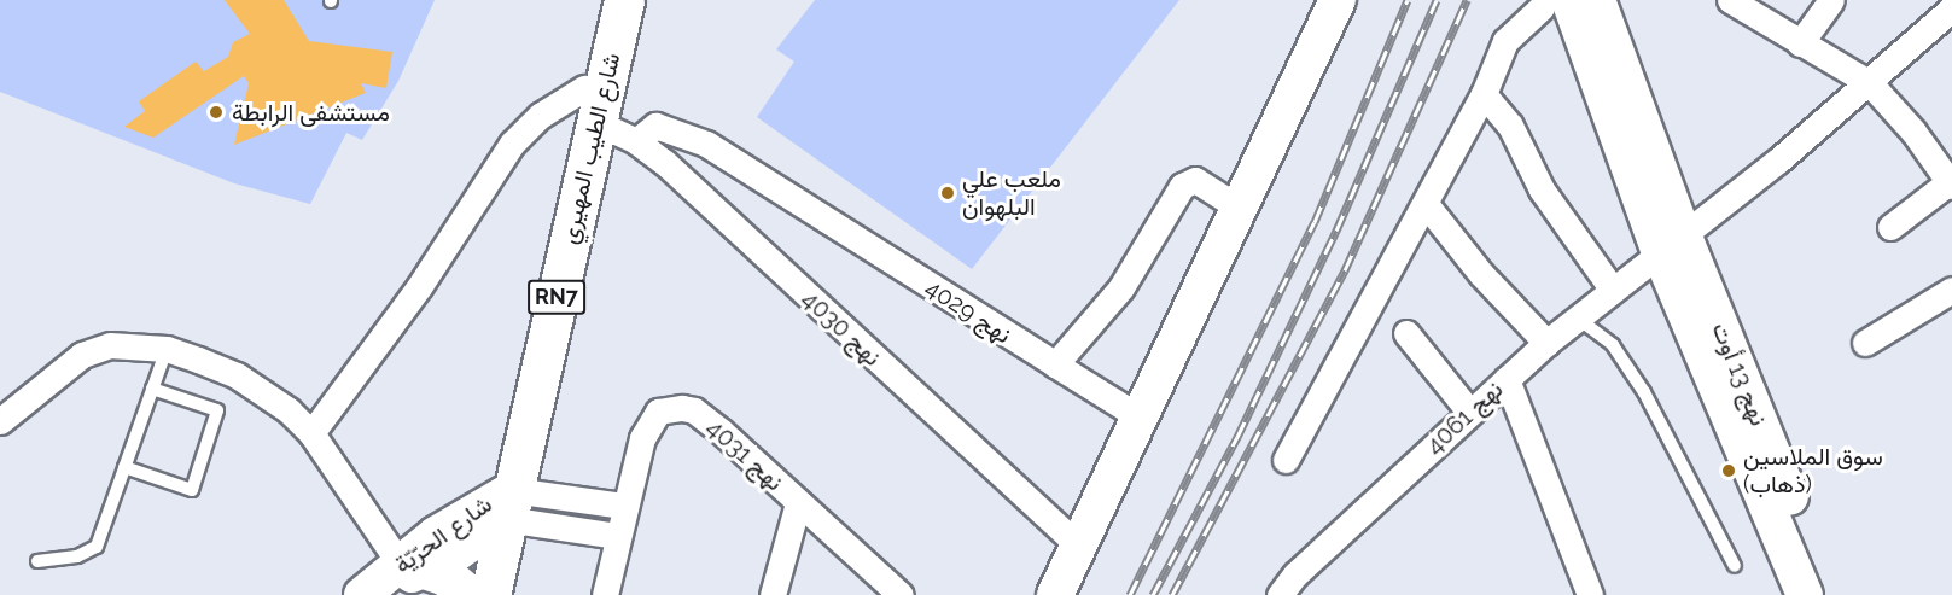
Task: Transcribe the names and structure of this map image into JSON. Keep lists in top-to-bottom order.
{
  "streets": {
    "main road": [
      "شارع الطيب المهيري",
      "RN7",
      "نهج 13 أوت",
      "شارع الحرّيّة"
    ],
    "street": [
      "نهج 4029",
      "نهج 4030",
      "نهج 4061",
      "نهج 4031"
    ]
  },
  "crossings": [
    ["شارع الطيب المهيري", "نهج 4030"],
    ["شارع الطيب المهيري", "شارع الحرّيّة"],
    ["نهج 4029", "نهج 4030"],
    ["نهج 13 أوت", "نهج 4061"]
  ],
  "places": ["مستشفى الرابطة", "ملعب علي البلهوان", "سوق الملاسين (ذهاب)"]
}
